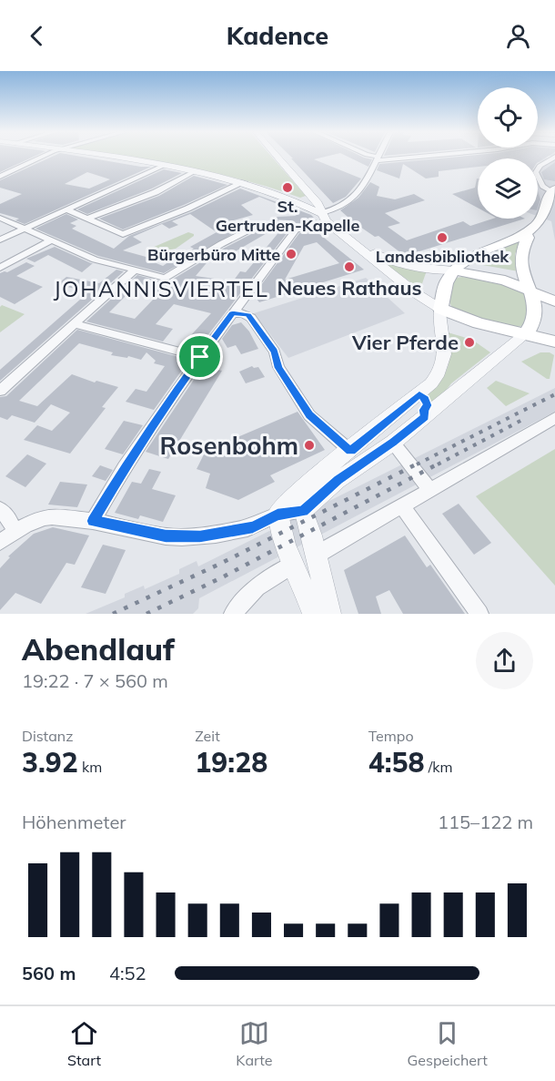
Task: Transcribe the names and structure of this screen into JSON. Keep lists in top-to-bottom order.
{
  "districts": ["JOHANNISVIERTEL"],
  "places": [
    "St. Gertruden-Kapelle",
    "Landesbibliothek",
    "Bürgerbüro Mitte",
    "Neues Rathaus",
    "Vier Pferde",
    "Rosenbohm"
  ],
  "page": {
    "header": "Kadence",
    "heading": ["Abendlauf", "19:22 · 7 × 560 m"],
    "stats": [
      ["Distanz", "3.92 km"],
      ["Zeit", "19:28"],
      ["Tempo", "4:58 /km"]
    ],
    "chart": ["Höhenmeter", "115–122 m"],
    "list": [
      {
        "name": "560 m",
        "note": "4:52"
      }
    ],
    "tabs": ["Start", "Karte", "Gespeichert"]
  }
}
